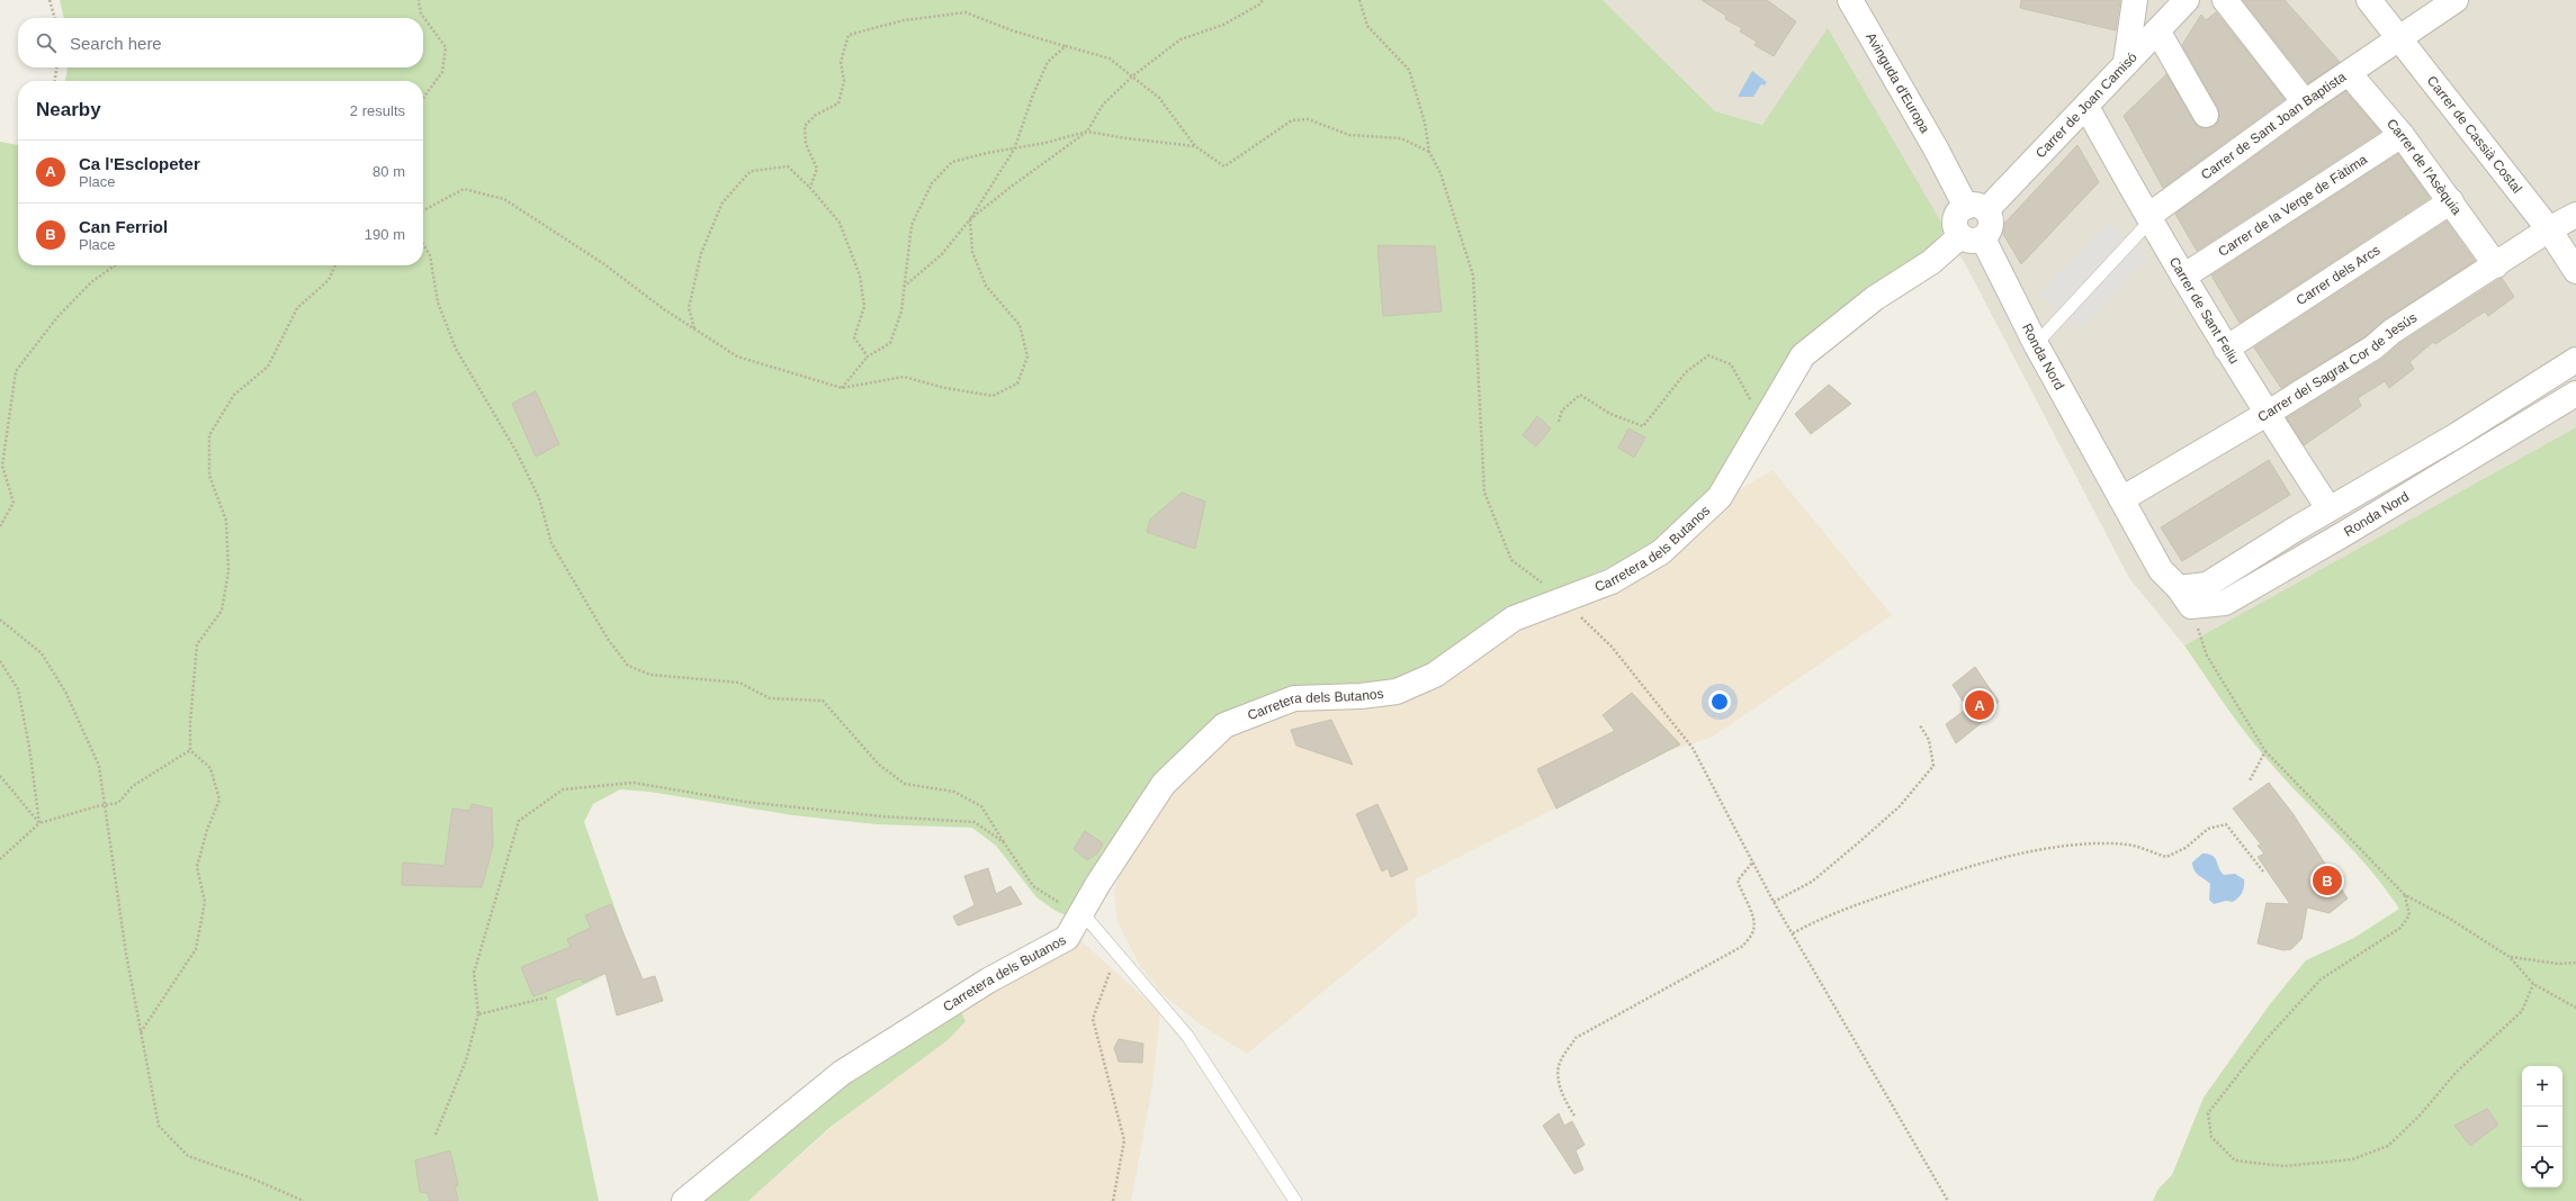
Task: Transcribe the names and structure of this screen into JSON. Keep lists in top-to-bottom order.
{
  "streets": {
    "street": [
      "Avinguda d'Europa",
      "Carrer de Joan Camisó",
      "Carrer de Sant Joan Baptista",
      "Carrer de Cassià Costal",
      "Carrer de l'Asèquia",
      "Carrer de la Verge de Fàtima",
      "Carrer dels Arcs",
      "Carrer de Sant Feliu",
      "Ronda Nord",
      "Carrer del Sagrat Cor de Jesús",
      "Carretera dels Butanos"
    ]
  },
  "crossings": [
    ["Avinguda d'Europa", "Carrer de Joan Camisó"],
    ["Avinguda d'Europa", "Ronda Nord"],
    ["Avinguda d'Europa", "Carretera dels Butanos"],
    ["Carrer de Joan Camisó", "Carrer de Sant Feliu"],
    ["Carrer de Joan Camisó", "Ronda Nord"],
    ["Carrer de Joan Camisó", "Carretera dels Butanos"],
    ["Carrer de Sant Joan Baptista", "Carrer de Cassià Costal"],
    ["Carrer de Sant Joan Baptista", "Carrer de l'Asèquia"],
    ["Carrer de Sant Joan Baptista", "Carrer de Sant Feliu"],
    ["Carrer de Cassià Costal", "Carrer del Sagrat Cor de Jesús"],
    ["Carrer de l'Asèquia", "Carrer de la Verge de Fàtima"],
    ["Carrer de l'Asèquia", "Carrer dels Arcs"],
    ["Carrer de l'Asèquia", "Carrer del Sagrat Cor de Jesús"],
    ["Carrer de la Verge de Fàtima", "Carrer de Sant Feliu"],
    ["Carrer dels Arcs", "Carrer de Sant Feliu"],
    ["Carrer de Sant Feliu", "Ronda Nord"],
    ["Carrer de Sant Feliu", "Carrer del Sagrat Cor de Jesús"],
    ["Ronda Nord", "Carrer del Sagrat Cor de Jesús"],
    ["Ronda Nord", "Carretera dels Butanos"]
  ],
  "page": {
    "search": "Search here",
    "heading": ["Nearby", "2 results"],
    "list": [
      {
        "mark": "A",
        "name": "Ca l'Esclopeter",
        "note": "Place",
        "value": "80 m"
      },
      {
        "mark": "B",
        "name": "Can Ferriol",
        "note": "Place",
        "value": "190 m"
      }
    ],
    "pins": ["A", "B"],
    "map_buttons": ["+", "−"]
  }
}
